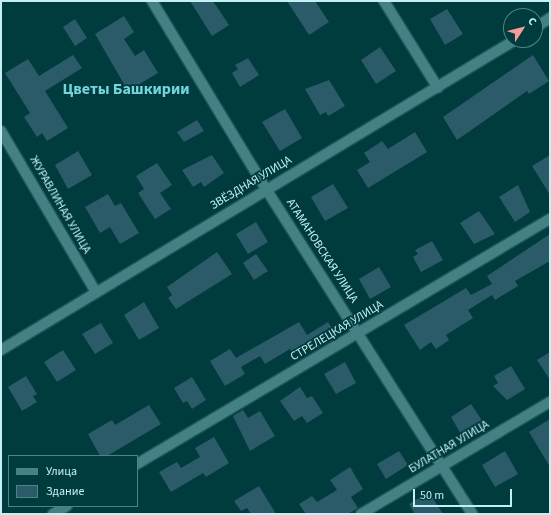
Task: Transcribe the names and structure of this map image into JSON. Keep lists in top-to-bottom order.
{
  "streets": {
    "street": [
      "ЗВЁЗДНАЯ УЛИЦА",
      "ЖУРАВЛИНАЯ УЛИЦА",
      "АТАМАНОВСКАЯ УЛИЦА",
      "СТРЕЛЕЦКАЯ УЛИЦА",
      "БУЛАТНАЯ УЛИЦА"
    ]
  },
  "crossings": [
    ["ЗВЁЗДНАЯ УЛИЦА", "ЖУРАВЛИНАЯ УЛИЦА"],
    ["ЗВЁЗДНАЯ УЛИЦА", "АТАМАНОВСКАЯ УЛИЦА"],
    ["АТАМАНОВСКАЯ УЛИЦА", "СТРЕЛЕЦКАЯ УЛИЦА"],
    ["АТАМАНОВСКАЯ УЛИЦА", "БУЛАТНАЯ УЛИЦА"]
  ],
  "districts": ["Цветы Башкирии"],
  "legend": ["Улица", "Здание"],
  "scale_bar": "50 m",
  "north": "top right"
}
